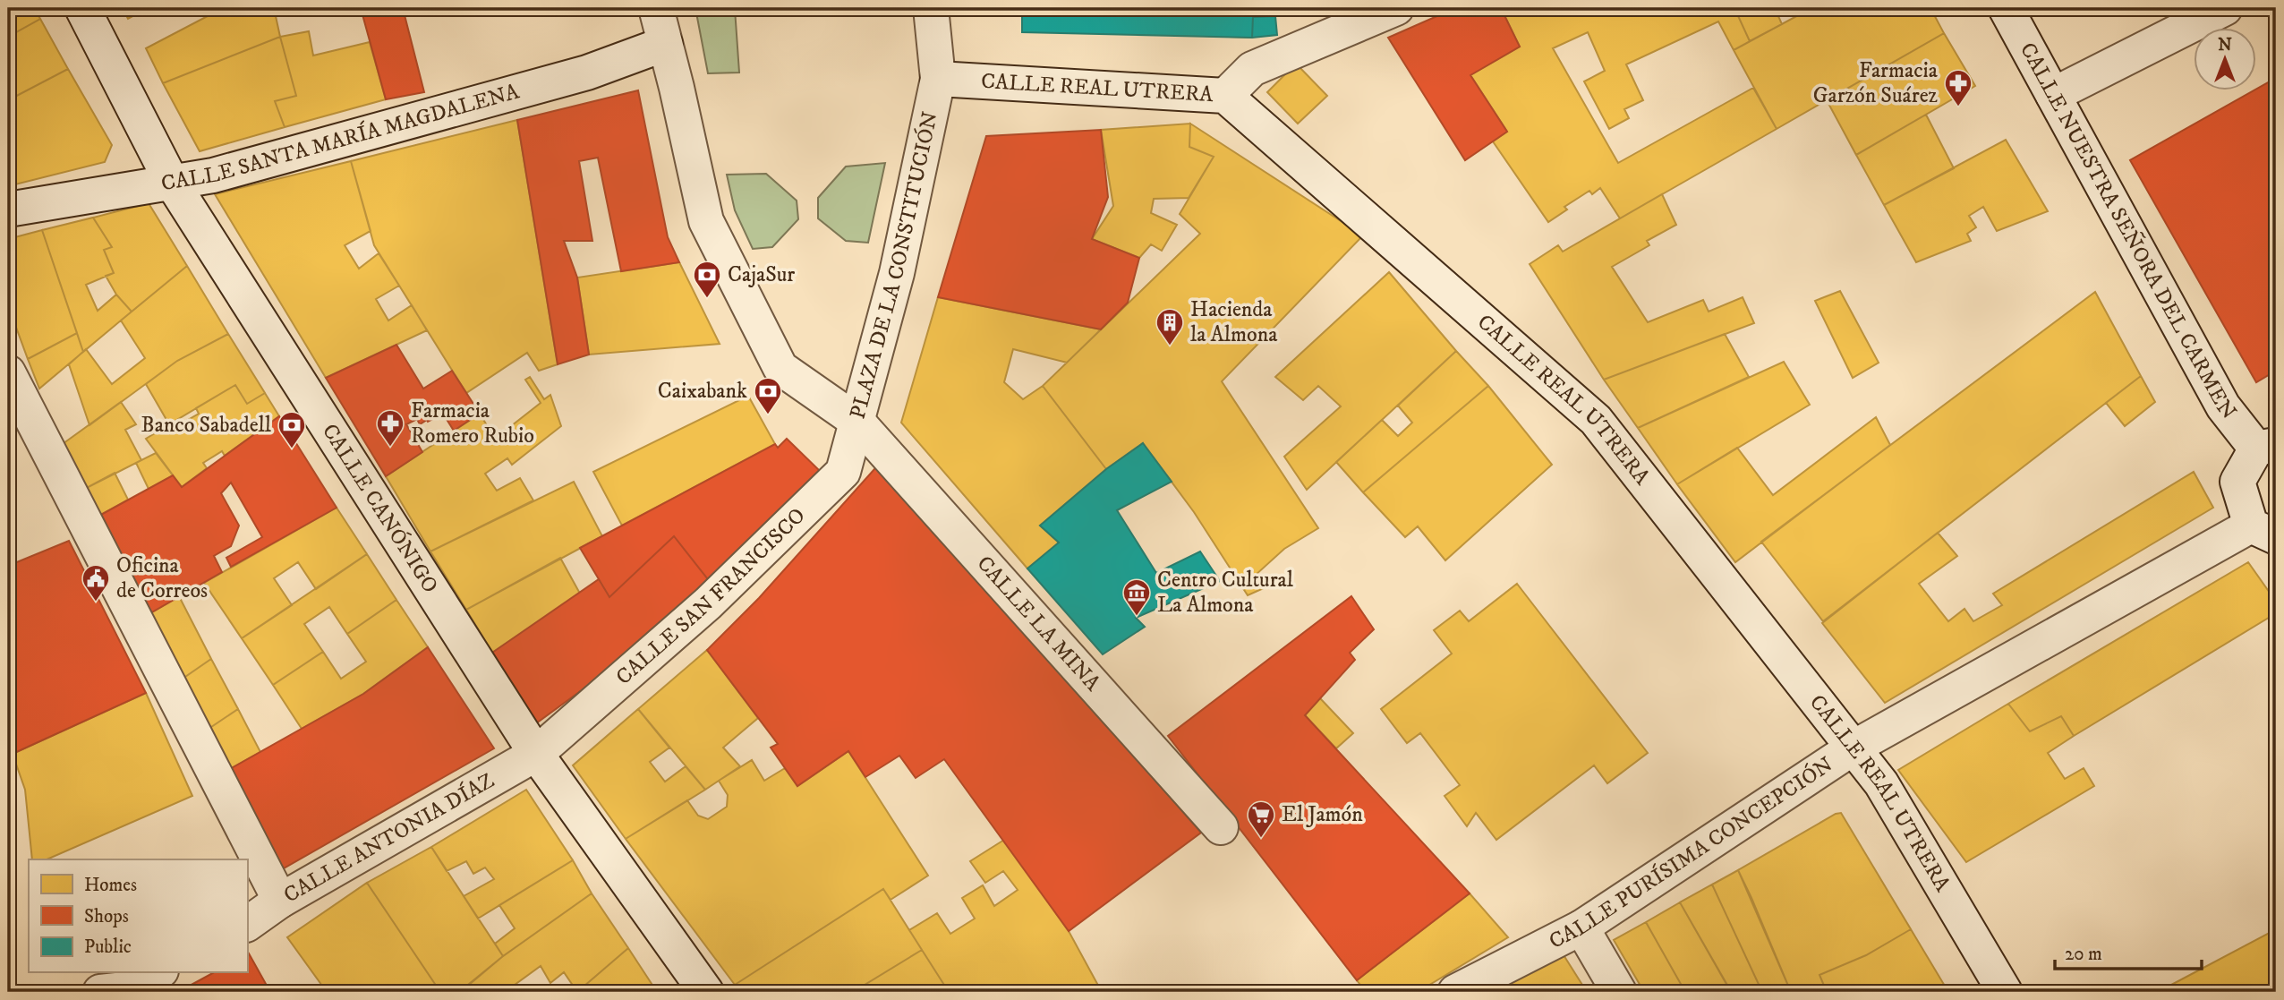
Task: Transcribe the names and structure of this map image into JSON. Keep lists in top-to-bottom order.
{
  "streets": {
    "street": [
      "CALLE REAL UTRERA",
      "CALLE SANTA MARÍA MAGDALENA",
      "CALLE NUESTRA SEÑORA DEL CARMEN",
      "PLAZA DE LA CONSTITUCIÓN",
      "CALLE CANÓNIGO",
      "CALLE SAN FRANCISCO",
      "CALLE LA MINA",
      "CALLE ANTONIA DÍAZ",
      "CALLE PURÍSIMA CONCEPCIÓN"
    ]
  },
  "crossings": [
    ["CALLE REAL UTRERA", "PLAZA DE LA CONSTITUCIÓN"],
    ["CALLE REAL UTRERA", "CALLE PURÍSIMA CONCEPCIÓN"],
    ["CALLE SANTA MARÍA MAGDALENA", "PLAZA DE LA CONSTITUCIÓN"],
    ["CALLE SANTA MARÍA MAGDALENA", "CALLE CANÓNIGO"],
    ["PLAZA DE LA CONSTITUCIÓN", "CALLE SAN FRANCISCO"],
    ["PLAZA DE LA CONSTITUCIÓN", "CALLE LA MINA"],
    ["CALLE CANÓNIGO", "CALLE SAN FRANCISCO"],
    ["CALLE CANÓNIGO", "CALLE ANTONIA DÍAZ"],
    ["CALLE SAN FRANCISCO", "CALLE LA MINA"],
    ["CALLE SAN FRANCISCO", "CALLE ANTONIA DÍAZ"]
  ],
  "places": {
    "pharmacy": ["Farmacia Garzón Suárez", "Farmacia Romero Rubio"],
    "bank": ["CajaSur", "Caixabank", "Banco Sabadell"],
    "building": ["Hacienda la Almona"],
    "public building": ["Oficina de Correos"],
    "museum": ["Centro Cultural La Almona"],
    "supermarket": ["El Jamón"]
  },
  "legend": ["Homes", "Shops", "Public"],
  "scale_bar": "20 m",
  "north": "top"
}
